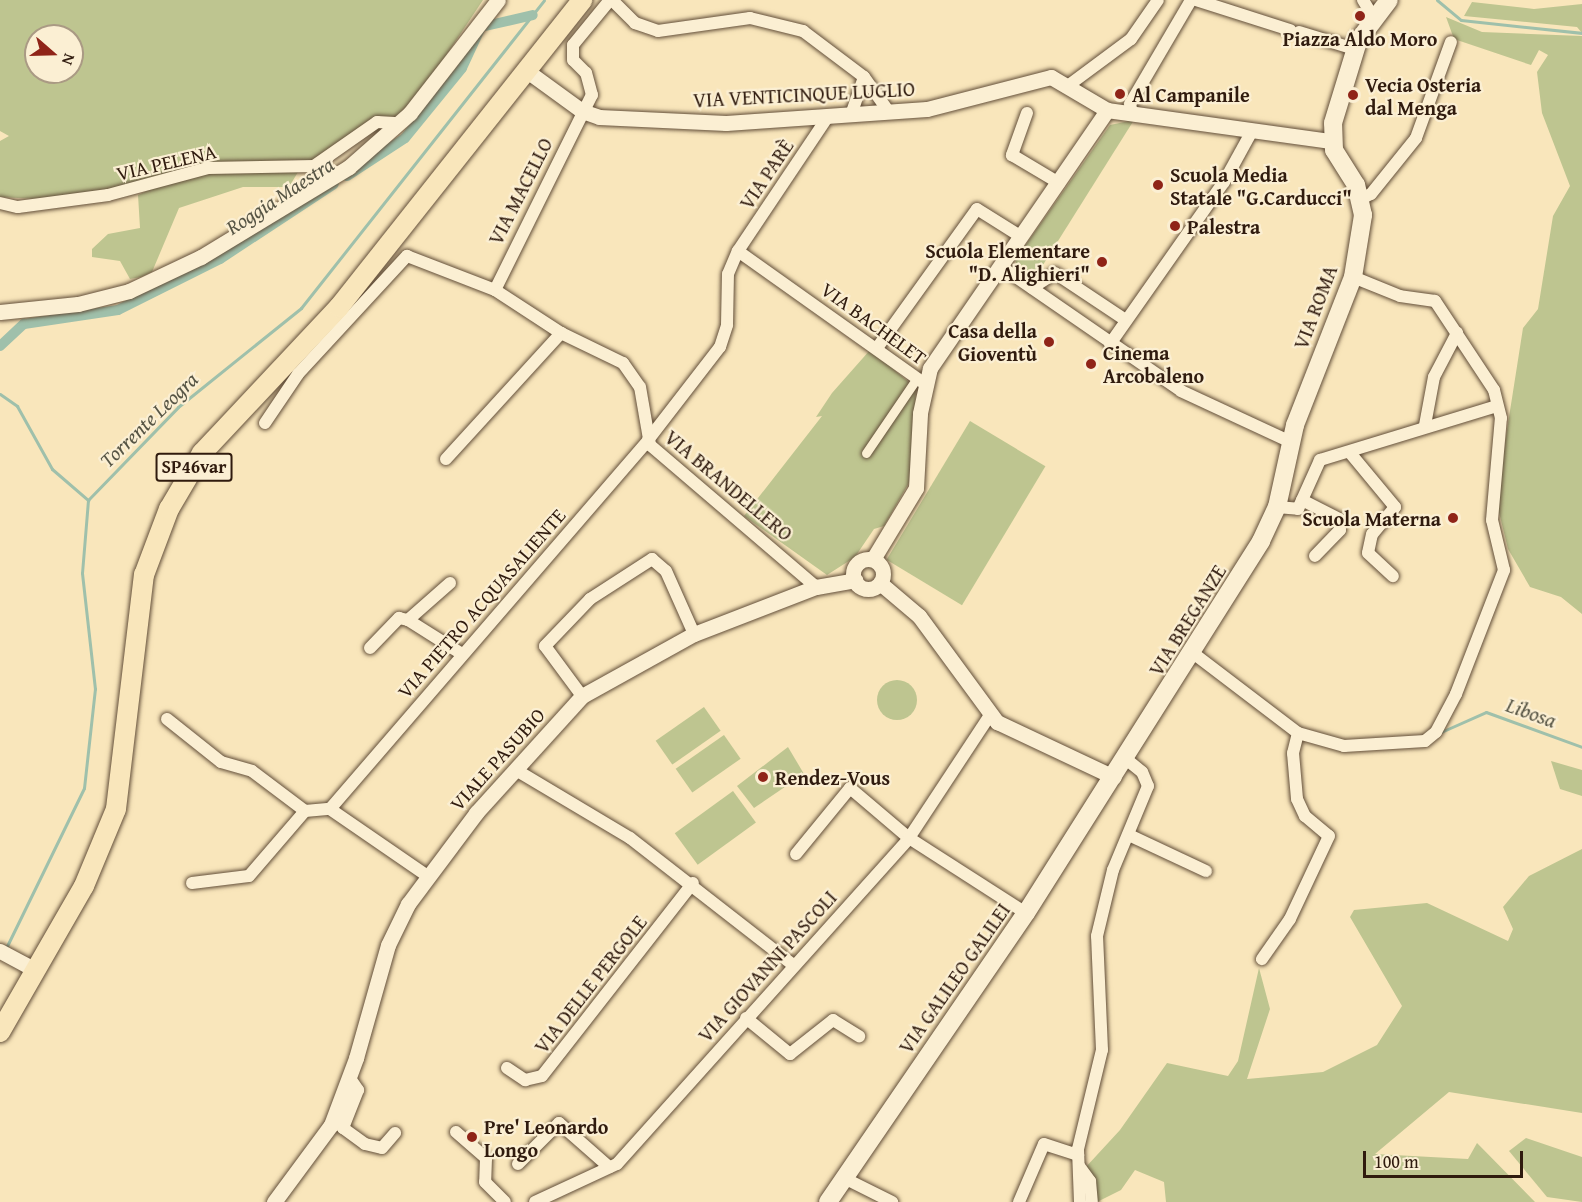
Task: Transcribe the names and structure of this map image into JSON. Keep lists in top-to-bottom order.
{
  "streets": {
    "main road": [
      "VIA ROMA",
      "SP46var",
      "VIA BREGANZE",
      "VIA GALILEO GALILEI"
    ],
    "street": [
      "VIA VENTICINQUE LUGLIO",
      "VIA PELENA",
      "VIA PARÈ",
      "VIA MACELLO",
      "VIA BACHELET",
      "VIA BRANDELLERO",
      "VIA PIETRO ACQUASALIENTE",
      "VIALE PASUBIO",
      "VIA GIOVANNI PASCOLI",
      "VIA DELLE PERGOLE"
    ]
  },
  "crossings": [
    ["VIA VENTICINQUE LUGLIO", "VIA PARÈ"],
    ["VIA VENTICINQUE LUGLIO", "VIA MACELLO"],
    ["VIA PARÈ", "VIA BACHELET"],
    ["VIA PARÈ", "VIA PIETRO ACQUASALIENTE"],
    ["VIA MACELLO", "VIA BRANDELLERO"],
    ["VIA ROMA", "VIA BREGANZE"],
    ["VIA BRANDELLERO", "VIA PIETRO ACQUASALIENTE"],
    ["VIA BRANDELLERO", "VIALE PASUBIO"],
    ["VIA BREGANZE", "VIA GALILEO GALILEI"]
  ],
  "water": ["Roggia Maestra", "Torrente Leogra", "Libosa"],
  "places": [
    "Piazza Aldo Moro",
    "Al Campanile",
    "Vecia Osteria dal Menga",
    "Scuola Media Statale \"G.Carducci\"",
    "Palestra",
    "Scuola Elementare \"D. Alighieri\"",
    "Casa della Gioventù",
    "Cinema Arcobaleno",
    "Scuola Materna",
    "Rendez-Vous",
    "Pre' Leonardo Longo"
  ],
  "scale_bar": "100 m",
  "north": "right"
}
